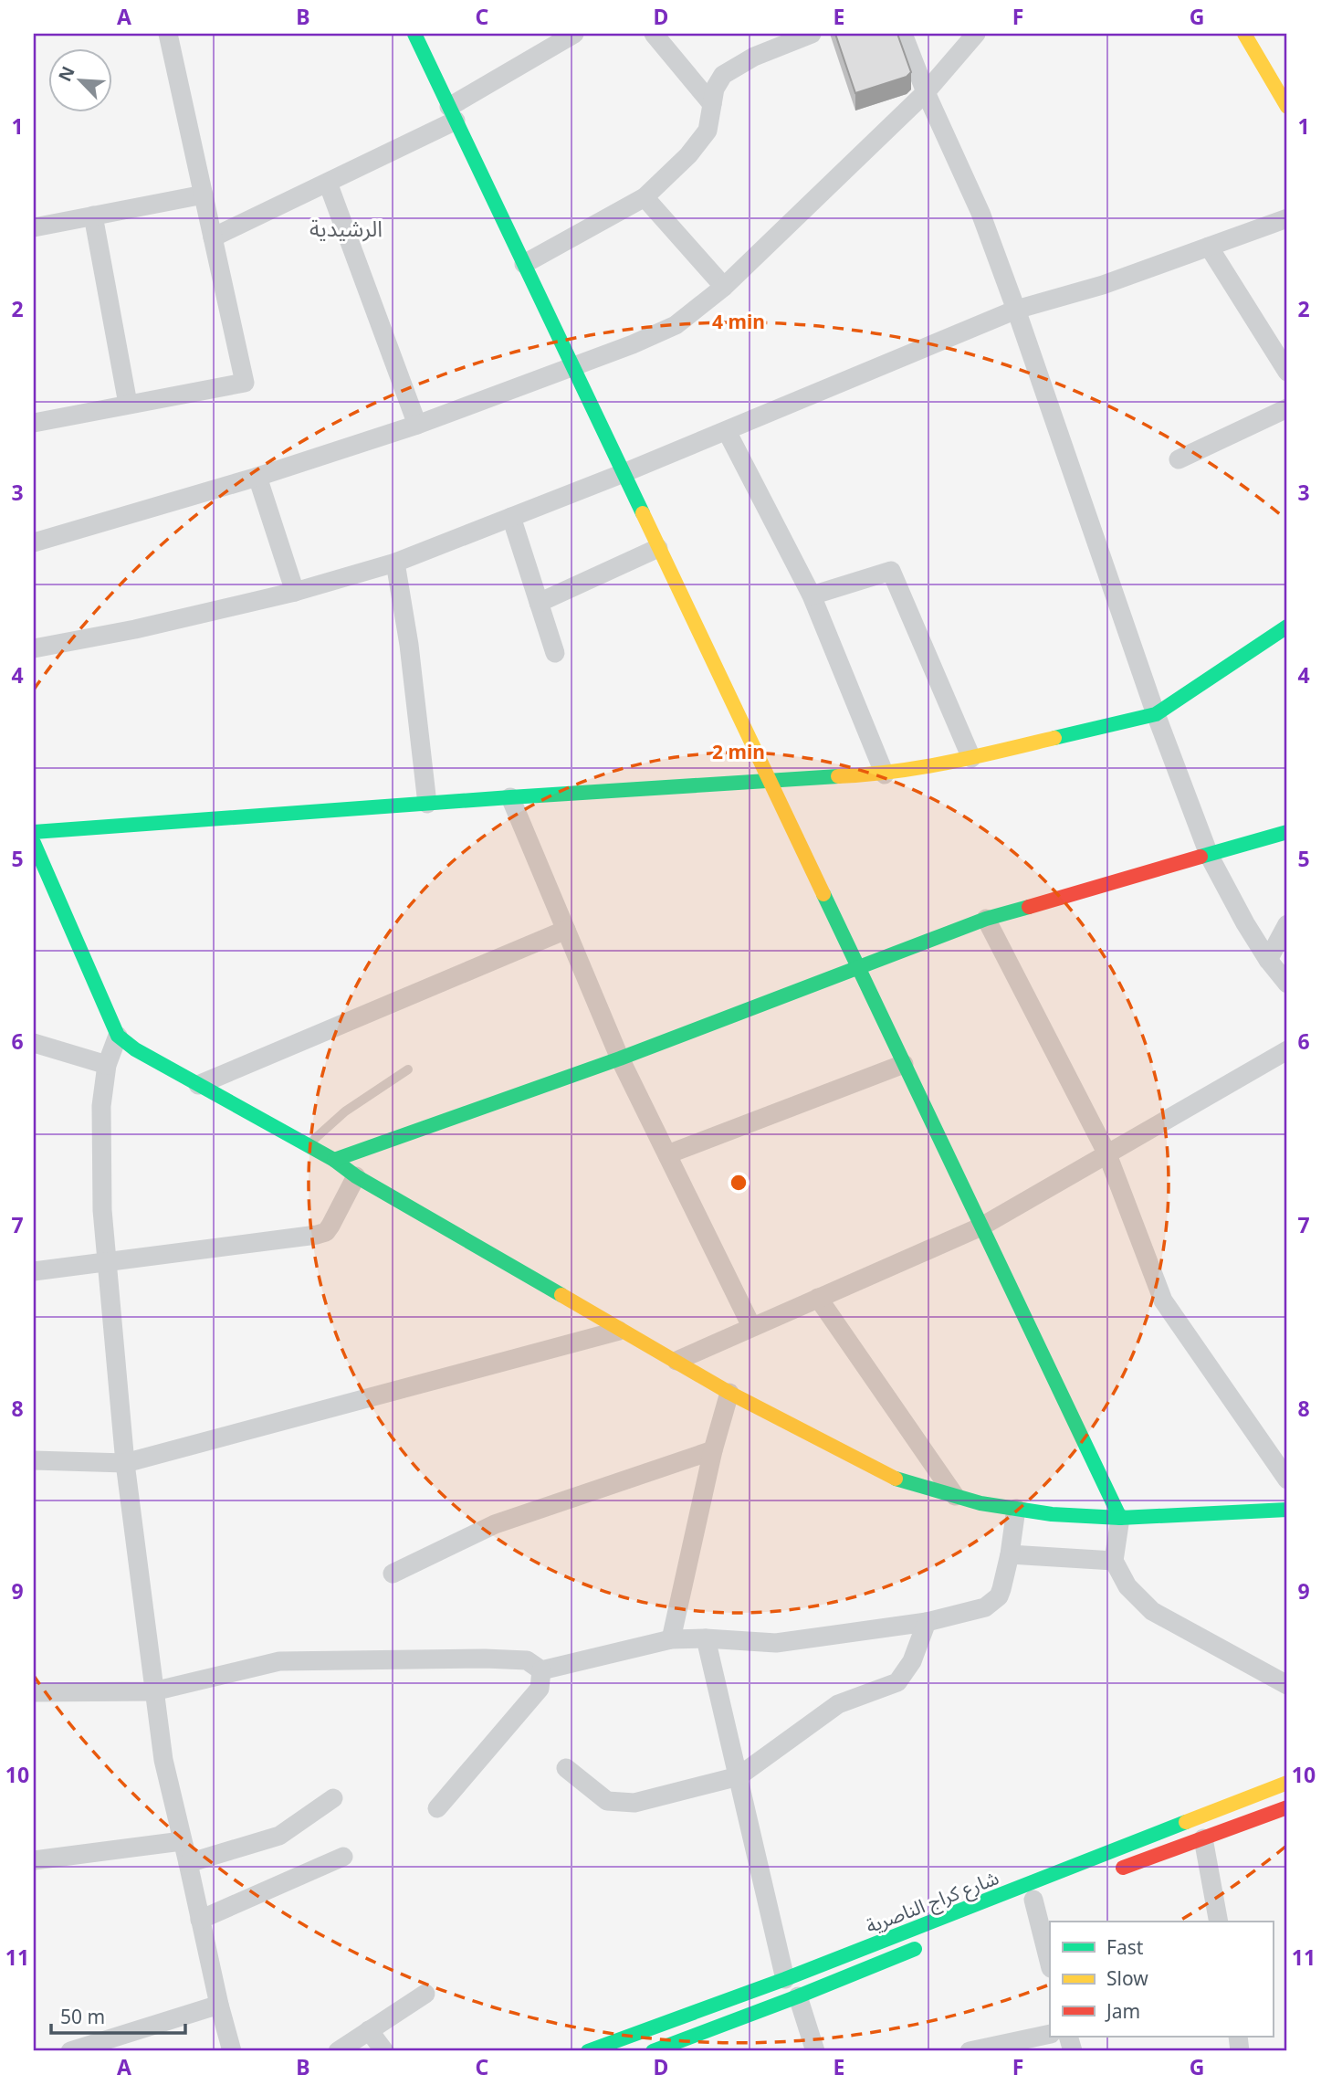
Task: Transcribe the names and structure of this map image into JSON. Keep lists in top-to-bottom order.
{
  "streets": {
    "street": ["شارع كراج الناصرية"]
  },
  "districts": ["الرشيدية"],
  "legend": ["Fast", "Slow", "Jam"],
  "scale_bar": "50 m",
  "north": "top left",
  "grid": {
    "columns": [
      "A",
      "B",
      "C",
      "D",
      "E",
      "F",
      "G"
    ],
    "rows": [
      "1",
      "2",
      "3",
      "4",
      "5",
      "6",
      "7",
      "8",
      "9",
      "10",
      "11"
    ]
  },
  "rings": ["4 min", "2 min"]
}
